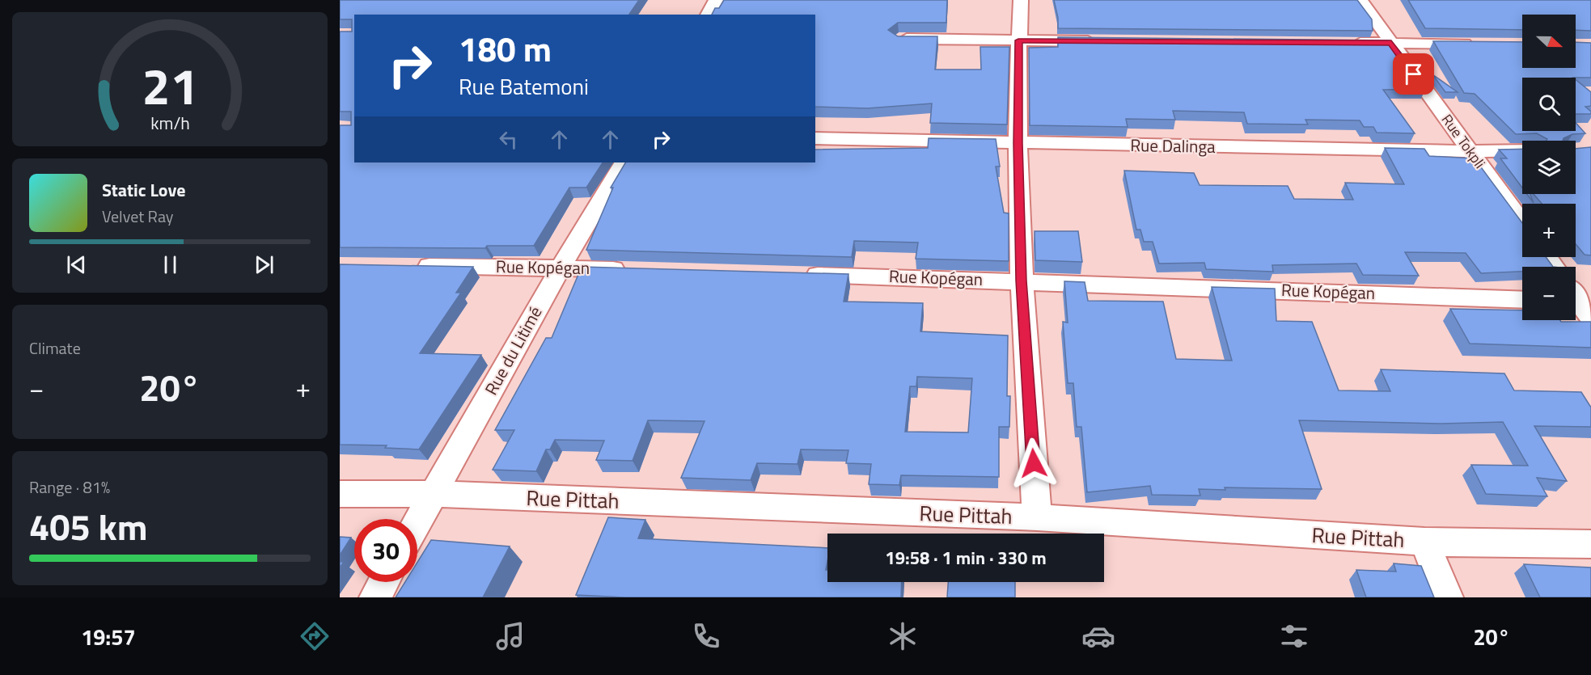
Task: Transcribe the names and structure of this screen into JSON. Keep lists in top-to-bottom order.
{
  "streets": {
    "street": [
      "Rue Tokpli",
      "Rue Dalinga",
      "Rue Kopégan",
      "Rue du Litimé",
      "Rue Pittah"
    ]
  },
  "crossings": [
    ["Rue Tokpli", "Rue Dalinga"],
    ["Rue Kopégan", "Rue du Litimé"],
    ["Rue du Litimé", "Rue Pittah"]
  ],
  "north": "right",
  "page": {
    "map_buttons": ["+", "−"],
    "turn": ["180 m", "Rue Batemoni"],
    "song": ["Static Love", "Velvet Ray"],
    "tile": [
      "Climate",
      ["Range · 81%", "405 km"]
    ],
    "heat": ["−", "20°", "+"],
    "limit": "30",
    "trip": "19:58 · 1 min · 330 m",
    "tabs": ["19:57", "20°"],
    "gauge": ["21", "km/h"]
  }
}
